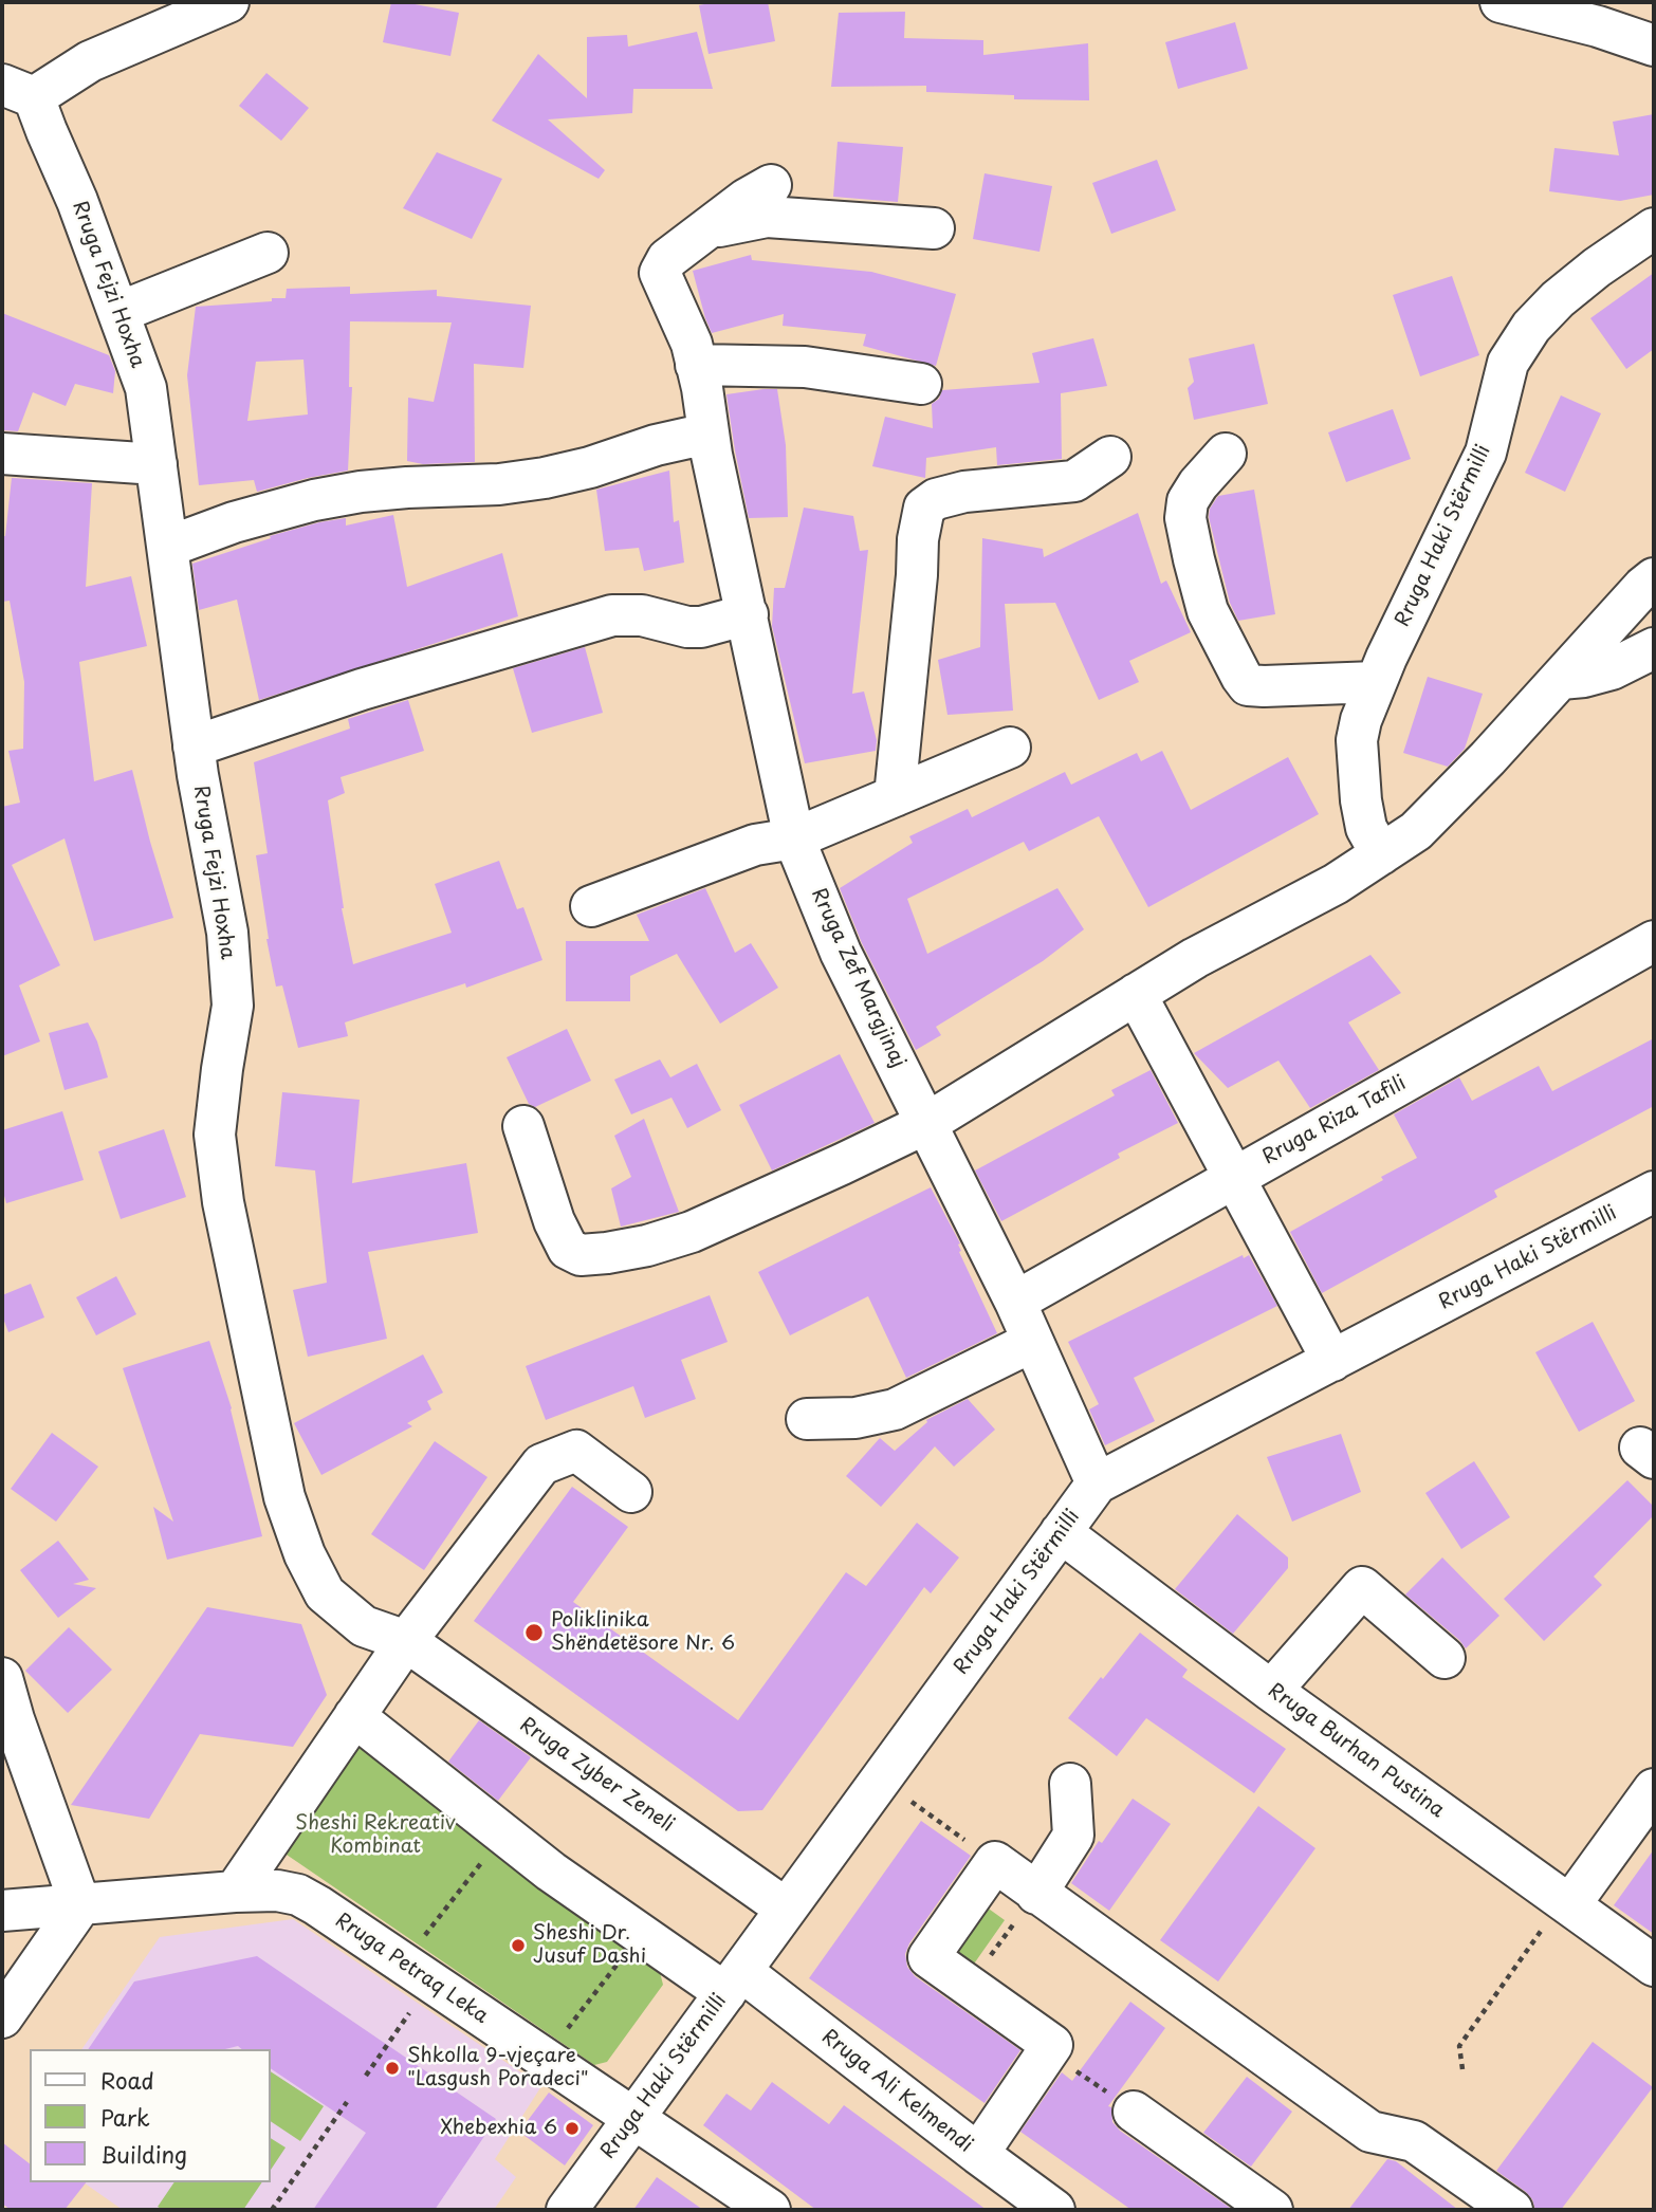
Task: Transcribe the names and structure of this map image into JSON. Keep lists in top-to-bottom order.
{
  "streets": {
    "street": [
      "Rruga Fejzi Hoxha",
      "Rruga Haki Stërmilli",
      "Rruga Zef Margjinaj",
      "Rruga Riza Tafili",
      "Rruga Burhan Pustina",
      "Rruga Zyber Zeneli",
      "Rruga Petraq Leka",
      "Rruga Ali Kelmendi"
    ]
  },
  "crossings": [
    ["Rruga Fejzi Hoxha", "Rruga Zyber Zeneli"],
    ["Rruga Haki Stërmilli", "Rruga Zef Margjinaj"],
    ["Rruga Haki Stërmilli", "Rruga Burhan Pustina"],
    ["Rruga Haki Stërmilli", "Rruga Zyber Zeneli"],
    ["Rruga Haki Stërmilli", "Rruga Petraq Leka"],
    ["Rruga Haki Stërmilli", "Rruga Ali Kelmendi"],
    ["Rruga Zef Margjinaj", "Rruga Riza Tafili"]
  ],
  "parks": ["Sheshi Rekreativ Kombinat"],
  "places": [
    "Poliklinika Shëndetësore Nr. 6",
    "Sheshi Dr. Jusuf Dashi",
    "Shkolla 9-vjeçare \"Lasgush Poradeci\"",
    "Xhebexhia 6"
  ],
  "legend": ["Road", "Park", "Building"]
}
